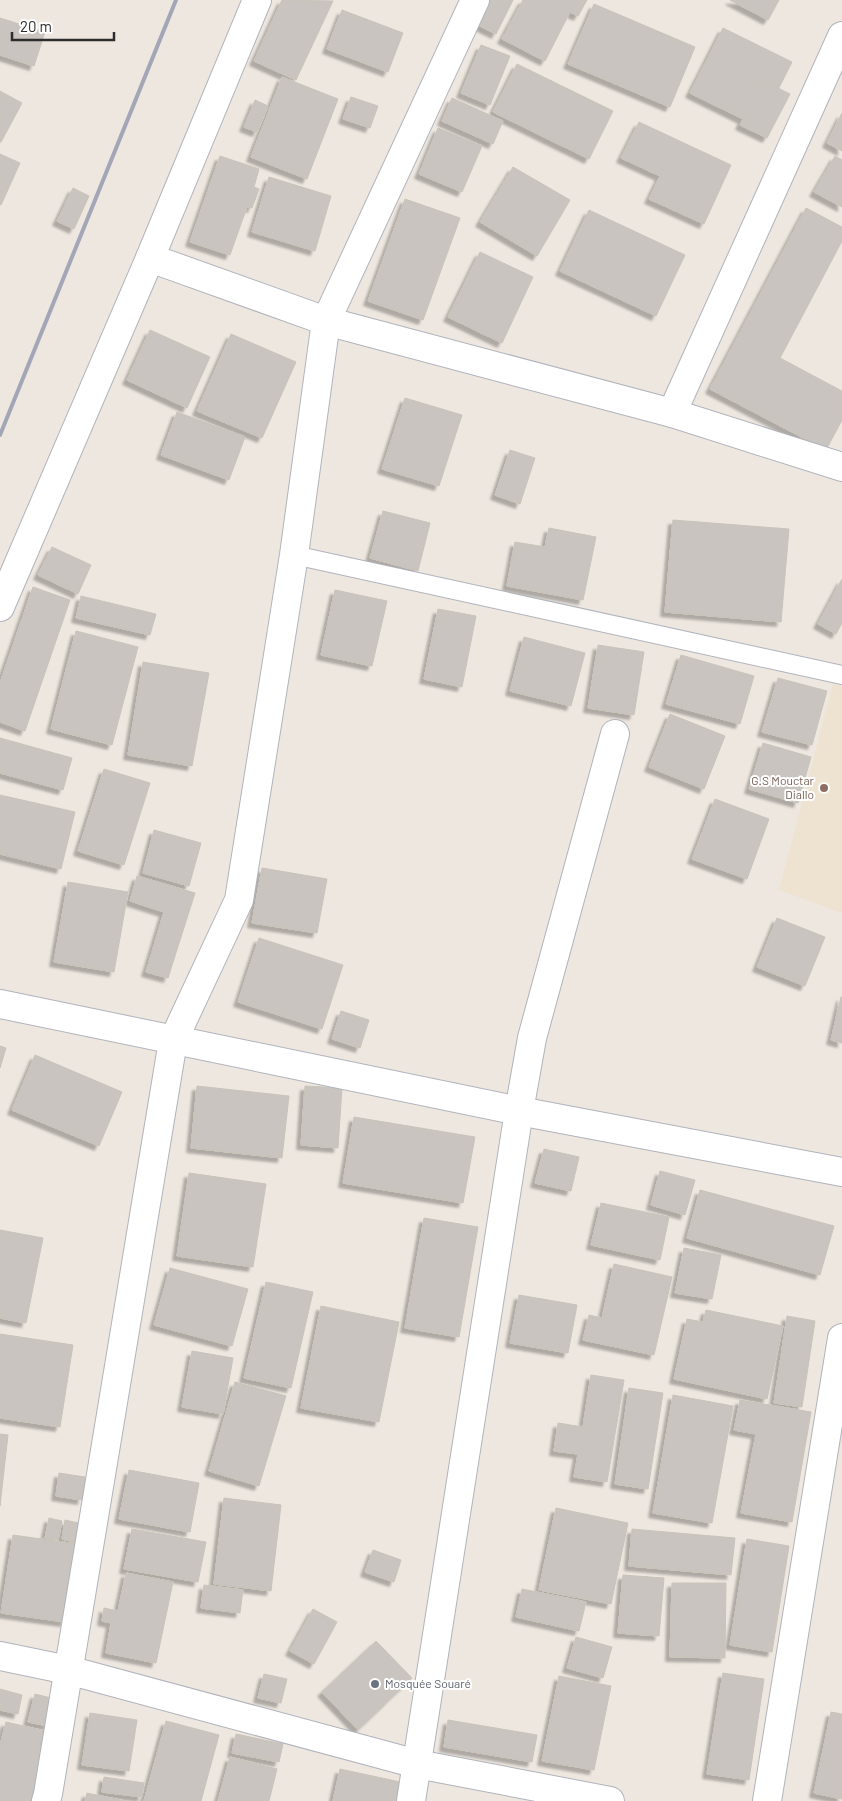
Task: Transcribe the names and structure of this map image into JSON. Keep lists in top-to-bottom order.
{
  "places": ["G.S Mouctar Diallo", "Mosquée Souaré"],
  "scale_bar": "20 m"
}
